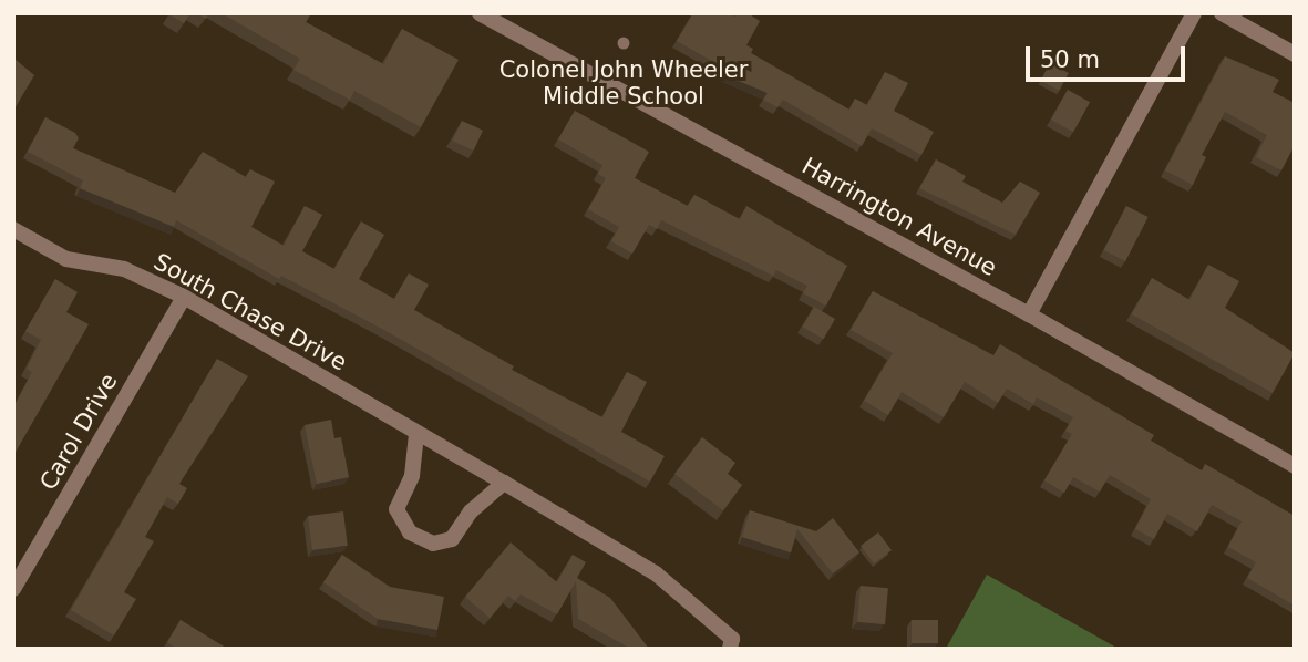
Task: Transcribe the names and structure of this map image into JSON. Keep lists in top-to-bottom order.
{
  "streets": {
    "street": ["Harrington Avenue", "South Chase Drive", "Carol Drive"]
  },
  "crossings": [
    ["South Chase Drive", "Carol Drive"]
  ],
  "places": ["Colonel John Wheeler Middle School"],
  "scale_bar": "50 m"
}
